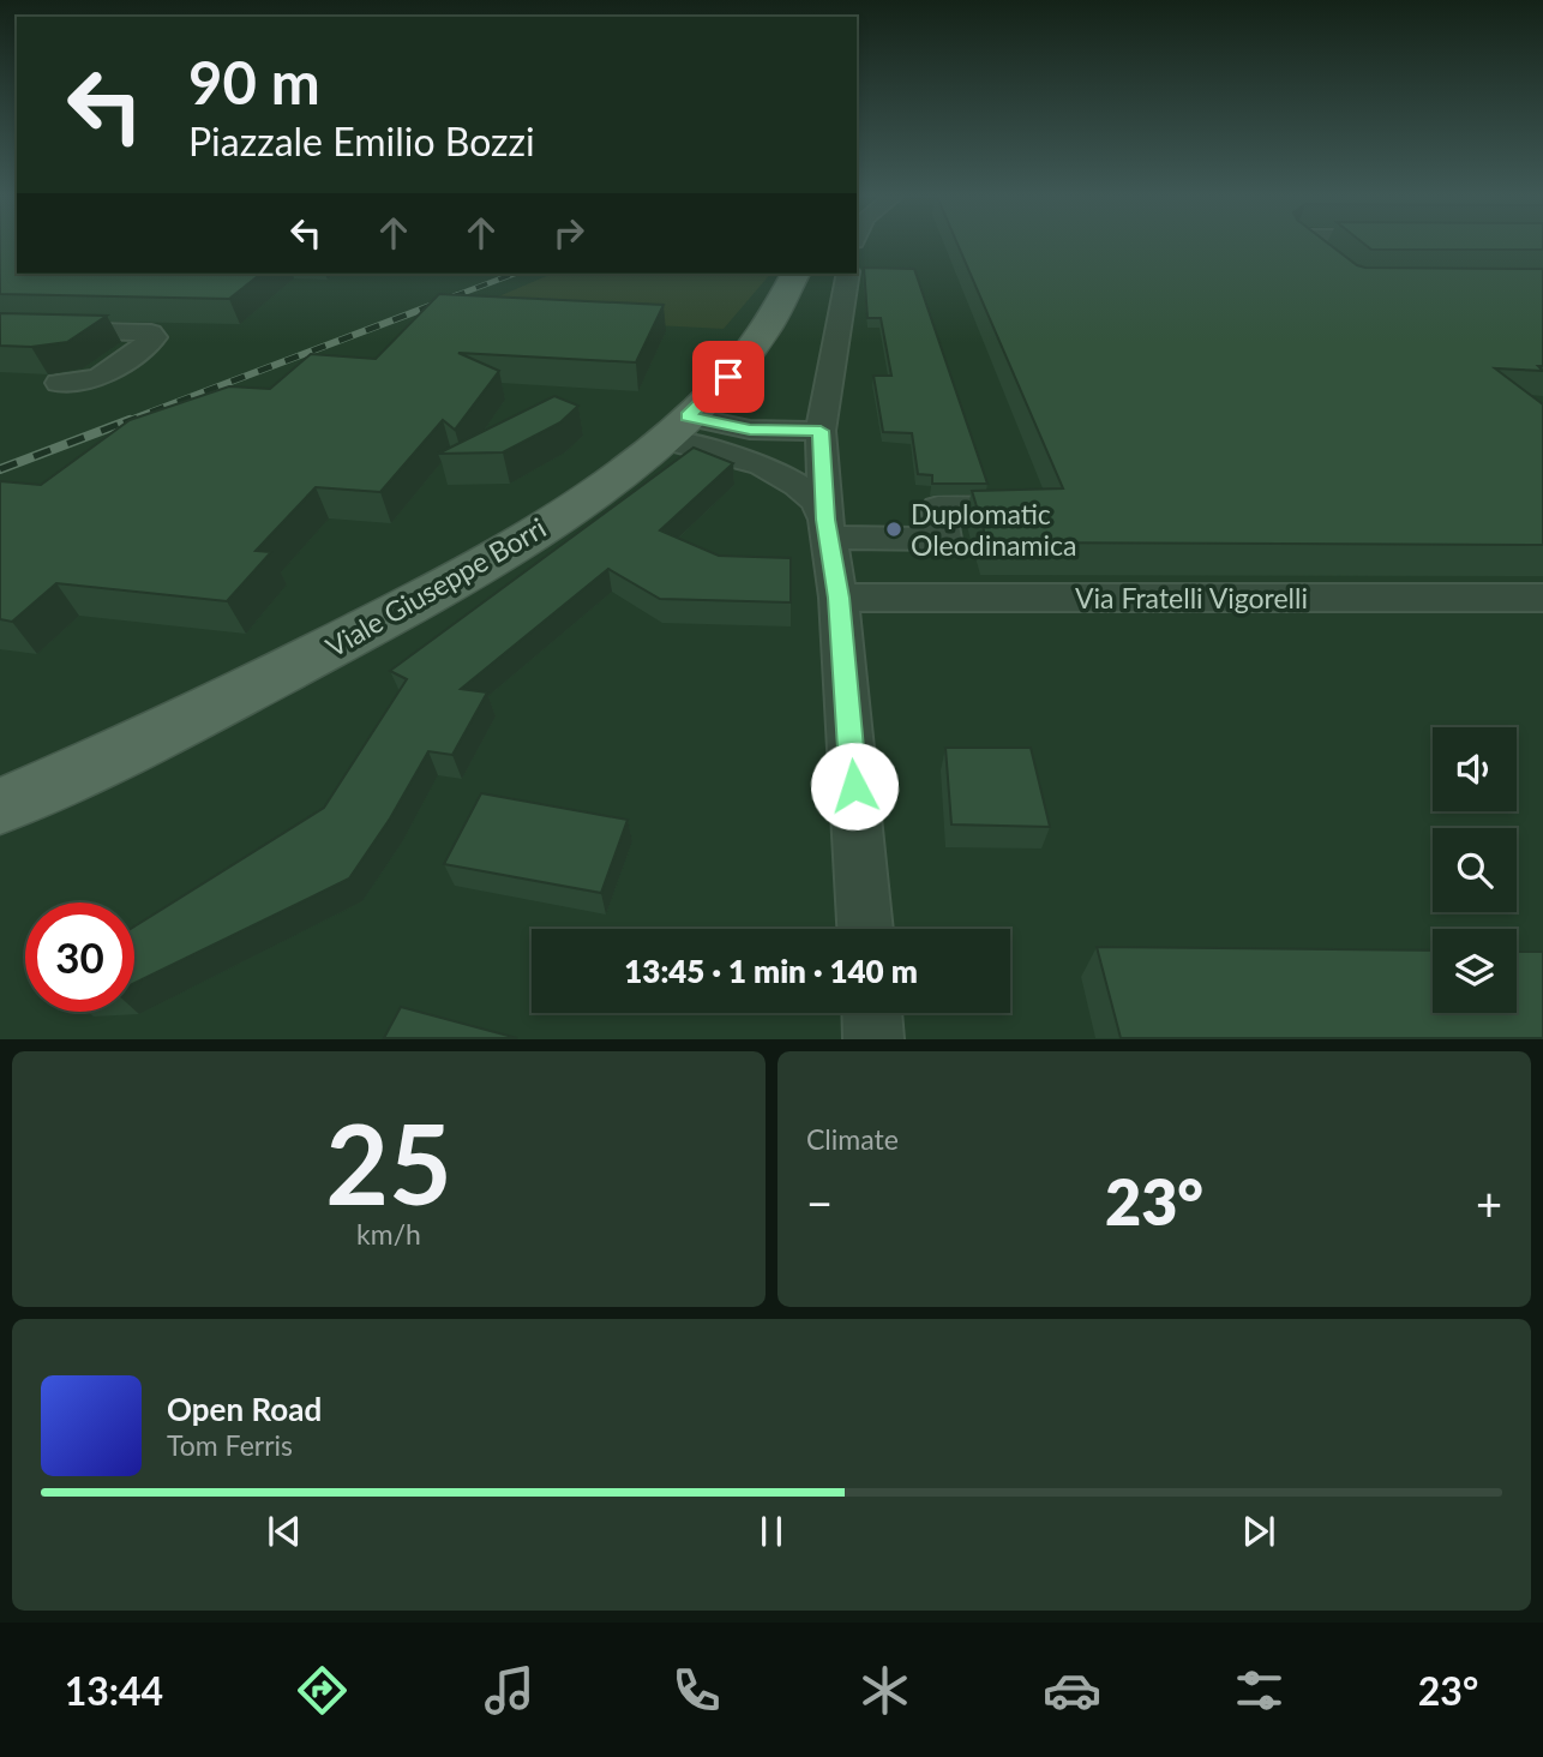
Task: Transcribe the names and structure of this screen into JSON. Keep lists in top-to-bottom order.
{
  "streets": {
    "main road": ["Viale Giuseppe Borri"],
    "street": ["Via Fratelli Vigorelli"]
  },
  "places": ["Duplomatic Oleodinamica"],
  "page": {
    "turn": ["90 m", "Piazzale Emilio Bozzi"],
    "limit": "30",
    "trip": "13:45 · 1 min · 140 m",
    "tile": [
      ["25", "km/h"],
      "Climate"
    ],
    "heat": ["−", "23°", "+"],
    "song": ["Open Road", "Tom Ferris"],
    "tabs": ["13:44", "23°"]
  }
}
